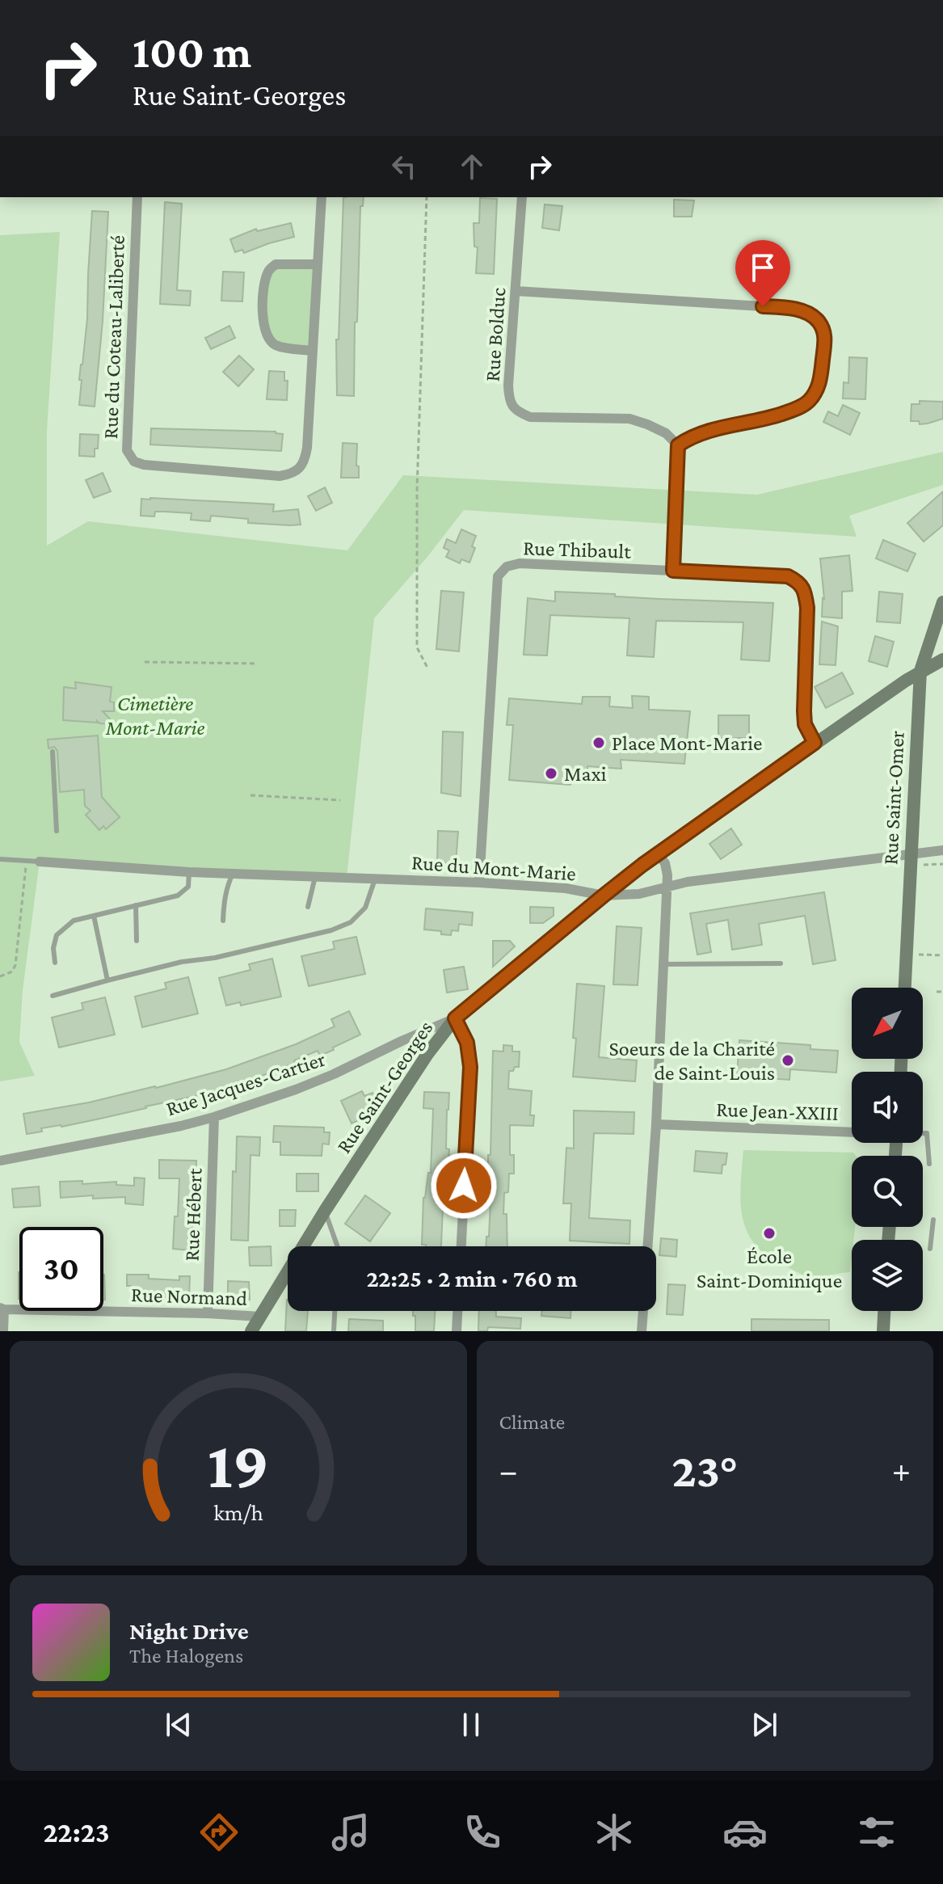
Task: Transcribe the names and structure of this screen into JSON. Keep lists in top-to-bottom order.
{
  "streets": {
    "street": [
      "Rue Bolduc",
      "Rue du Coteau-Laliberté",
      "Rue Thibault",
      "Rue Saint-Omer",
      "Rue du Mont-Marie",
      "Rue Jacques-Cartier",
      "Rue Saint-Georges",
      "Rue Jean-XXIII",
      "Rue Hébert",
      "Rue Normand"
    ]
  },
  "crossings": [
    ["Rue Thibault", "Rue du Mont-Marie"],
    ["Rue Thibault", "Rue Saint-Georges"],
    ["Rue Saint-Omer", "Rue du Mont-Marie"],
    ["Rue Saint-Omer", "Rue Saint-Georges"],
    ["Rue du Mont-Marie", "Rue Saint-Georges"],
    ["Rue Jacques-Cartier", "Rue Saint-Georges"],
    ["Rue Jacques-Cartier", "Rue Hébert"],
    ["Rue Saint-Georges", "Rue Normand"],
    ["Rue Hébert", "Rue Normand"]
  ],
  "parks": ["Cimetière Mont-Marie"],
  "places": [
    "Place Mont-Marie",
    "Maxi",
    "Soeurs de la Charité de Saint-Louis",
    "École Saint-Dominique"
  ],
  "north": "bottom left",
  "page": {
    "turn": ["100 m", "Rue Saint-Georges"],
    "limit": "30",
    "trip": "22:25 · 2 min · 760 m",
    "tile": "Climate",
    "heat": ["−", "23°", "+"],
    "song": ["Night Drive", "The Halogens"],
    "tabs": "22:23",
    "gauge": ["19", "km/h"]
  }
}
